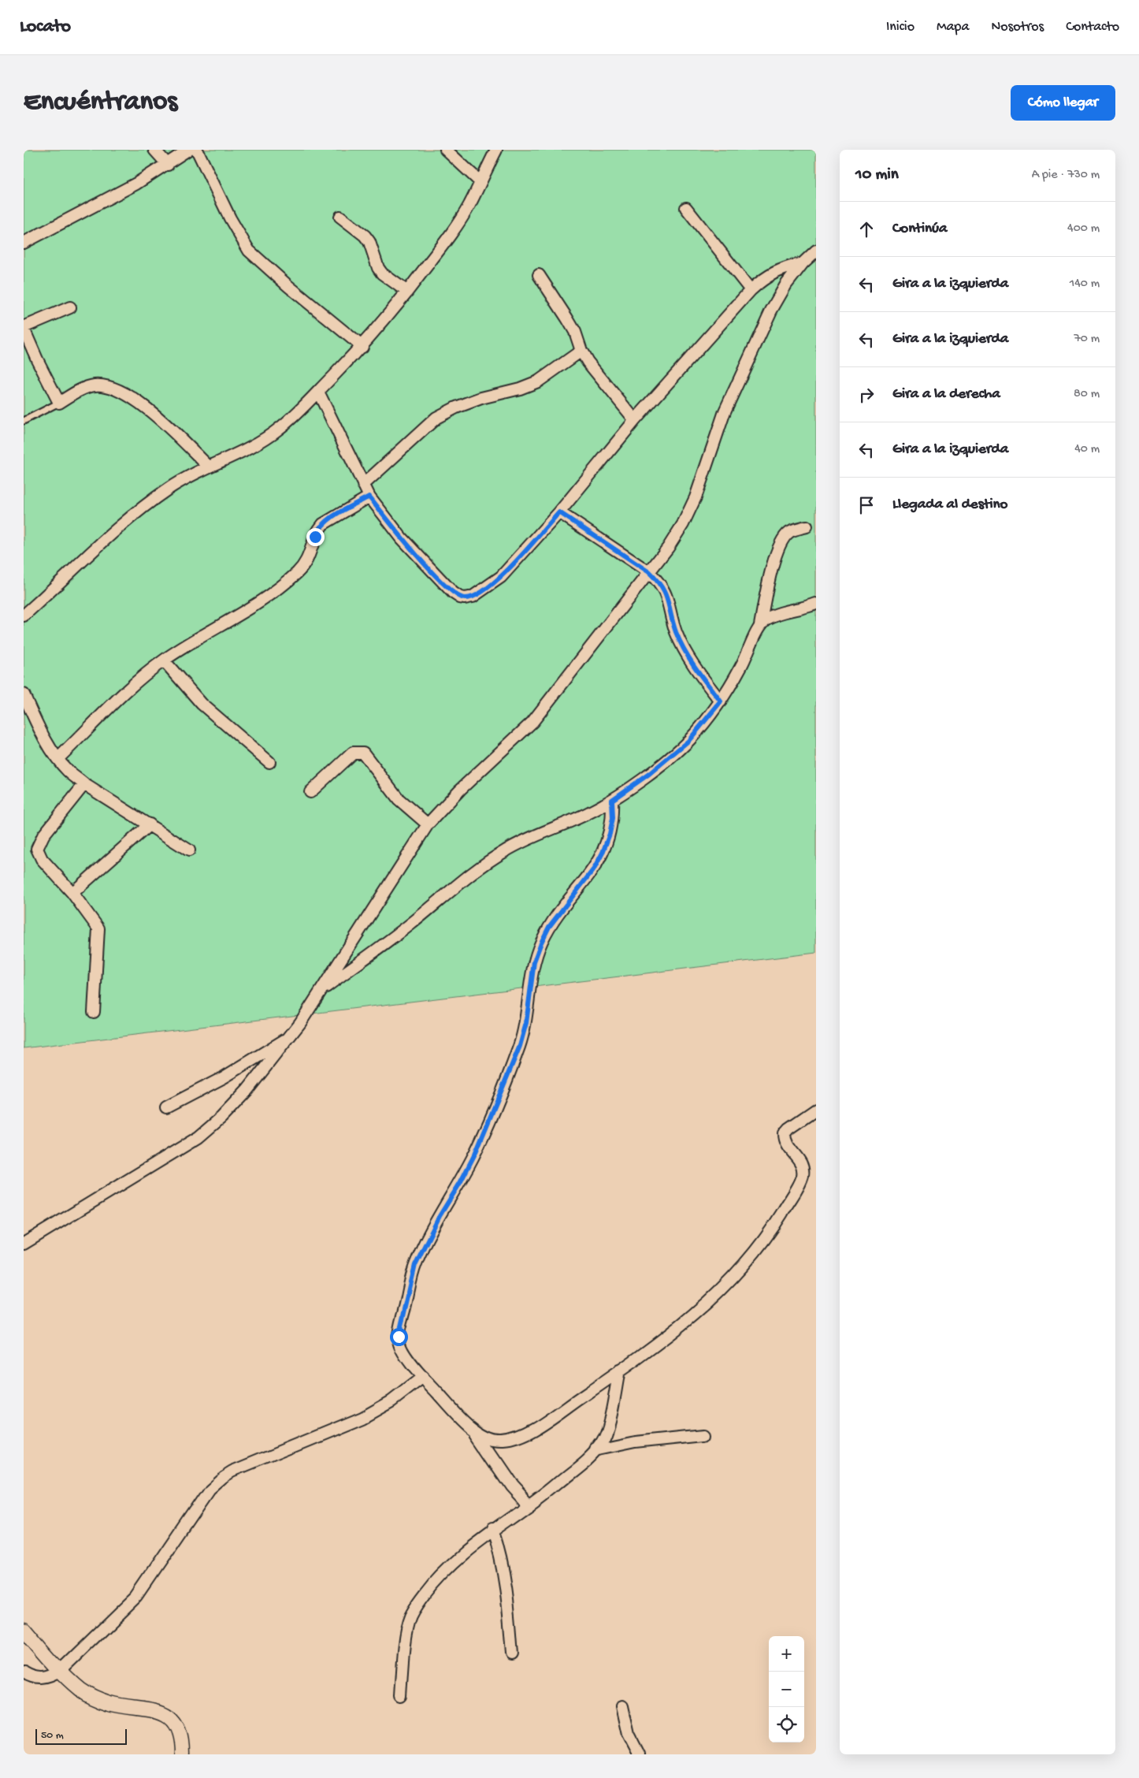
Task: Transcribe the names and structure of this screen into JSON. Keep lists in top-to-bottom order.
{
  "scale_bar": "50 m",
  "page": {
    "header": "Locato",
    "nav": [
      "Inicio",
      "Mapa",
      "Nosotros",
      "Contacto"
    ],
    "buttons": "Cómo llegar",
    "title": "Encuéntranos",
    "heading": ["10 min", "A pie · 730 m"],
    "list": [
      ["Continúa", "400 m"],
      ["Gira a la izquierda", "140 m"],
      ["Gira a la izquierda", "70 m"],
      ["Gira a la derecha", "80 m"],
      ["Gira a la izquierda", "40 m"],
      "Llegada al destino"
    ],
    "map_buttons": ["+", "−"],
    "scale": "50 m"
  }
}
